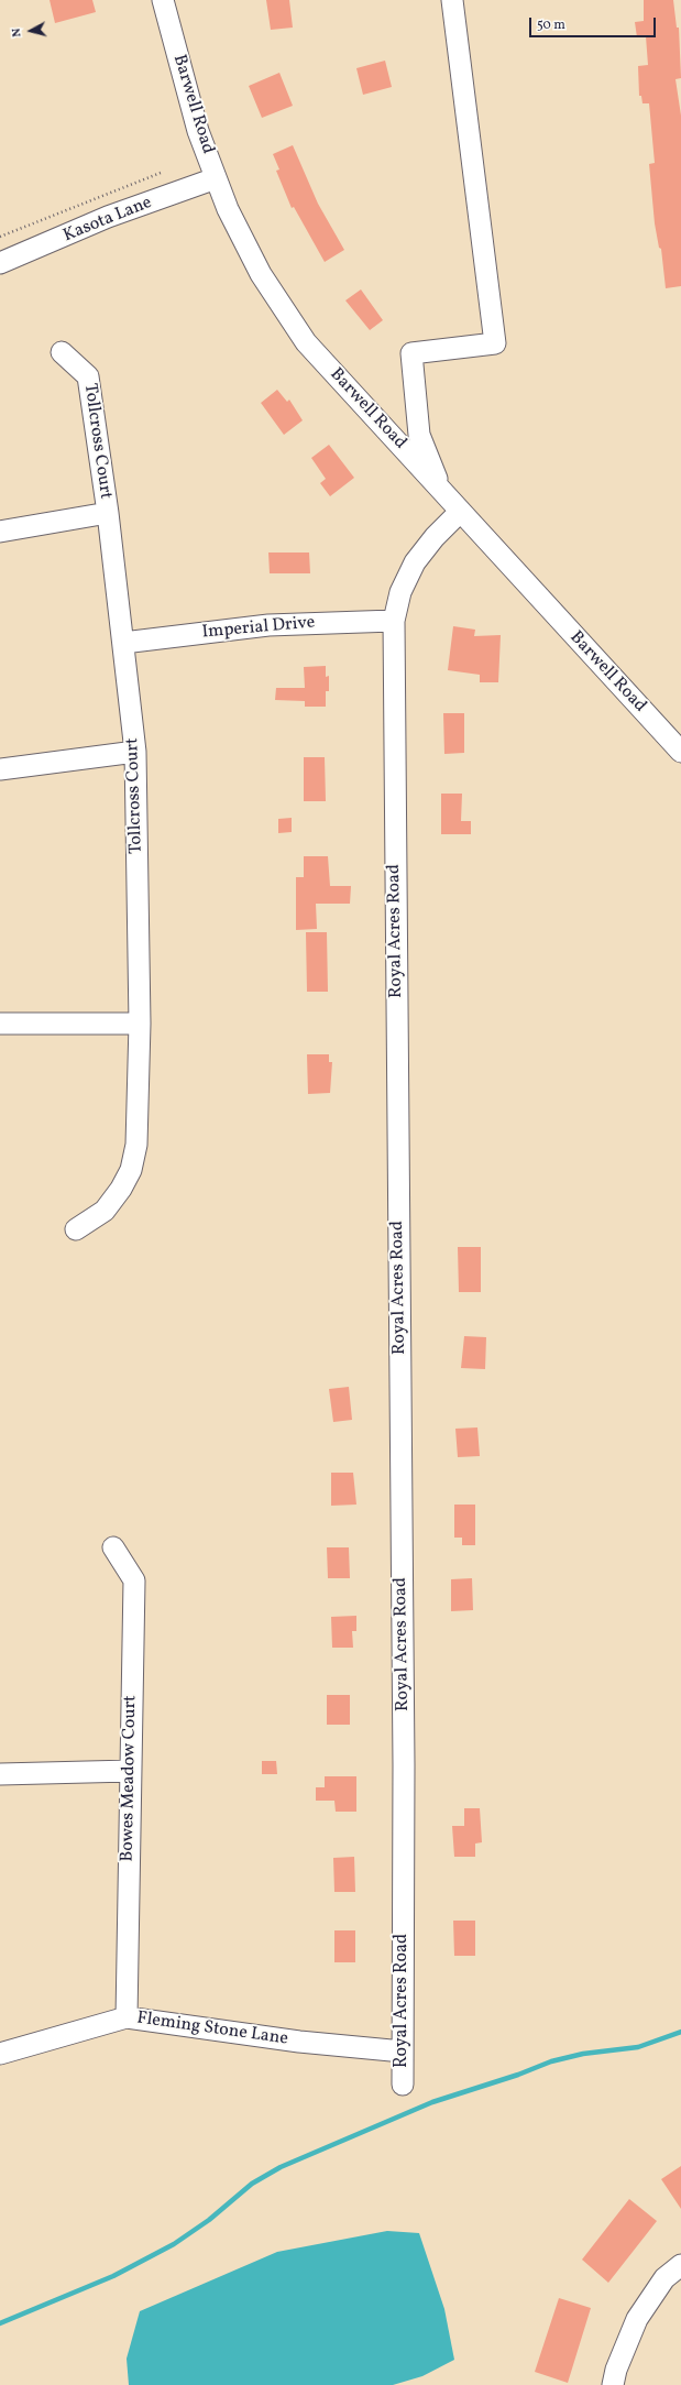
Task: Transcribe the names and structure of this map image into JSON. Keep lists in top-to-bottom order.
{
  "streets": {
    "street": [
      "Barwell Road",
      "Kasota Lane",
      "Tollcross Court",
      "Imperial Drive",
      "Royal Acres Road",
      "Bowes Meadow Court",
      "Fleming Stone Lane"
    ]
  },
  "crossings": [
    ["Barwell Road", "Kasota Lane"],
    ["Barwell Road", "Royal Acres Road"],
    ["Tollcross Court", "Imperial Drive"],
    ["Imperial Drive", "Royal Acres Road"],
    ["Royal Acres Road", "Fleming Stone Lane"],
    ["Bowes Meadow Court", "Fleming Stone Lane"]
  ],
  "scale_bar": "50 m",
  "north": "left"
}
